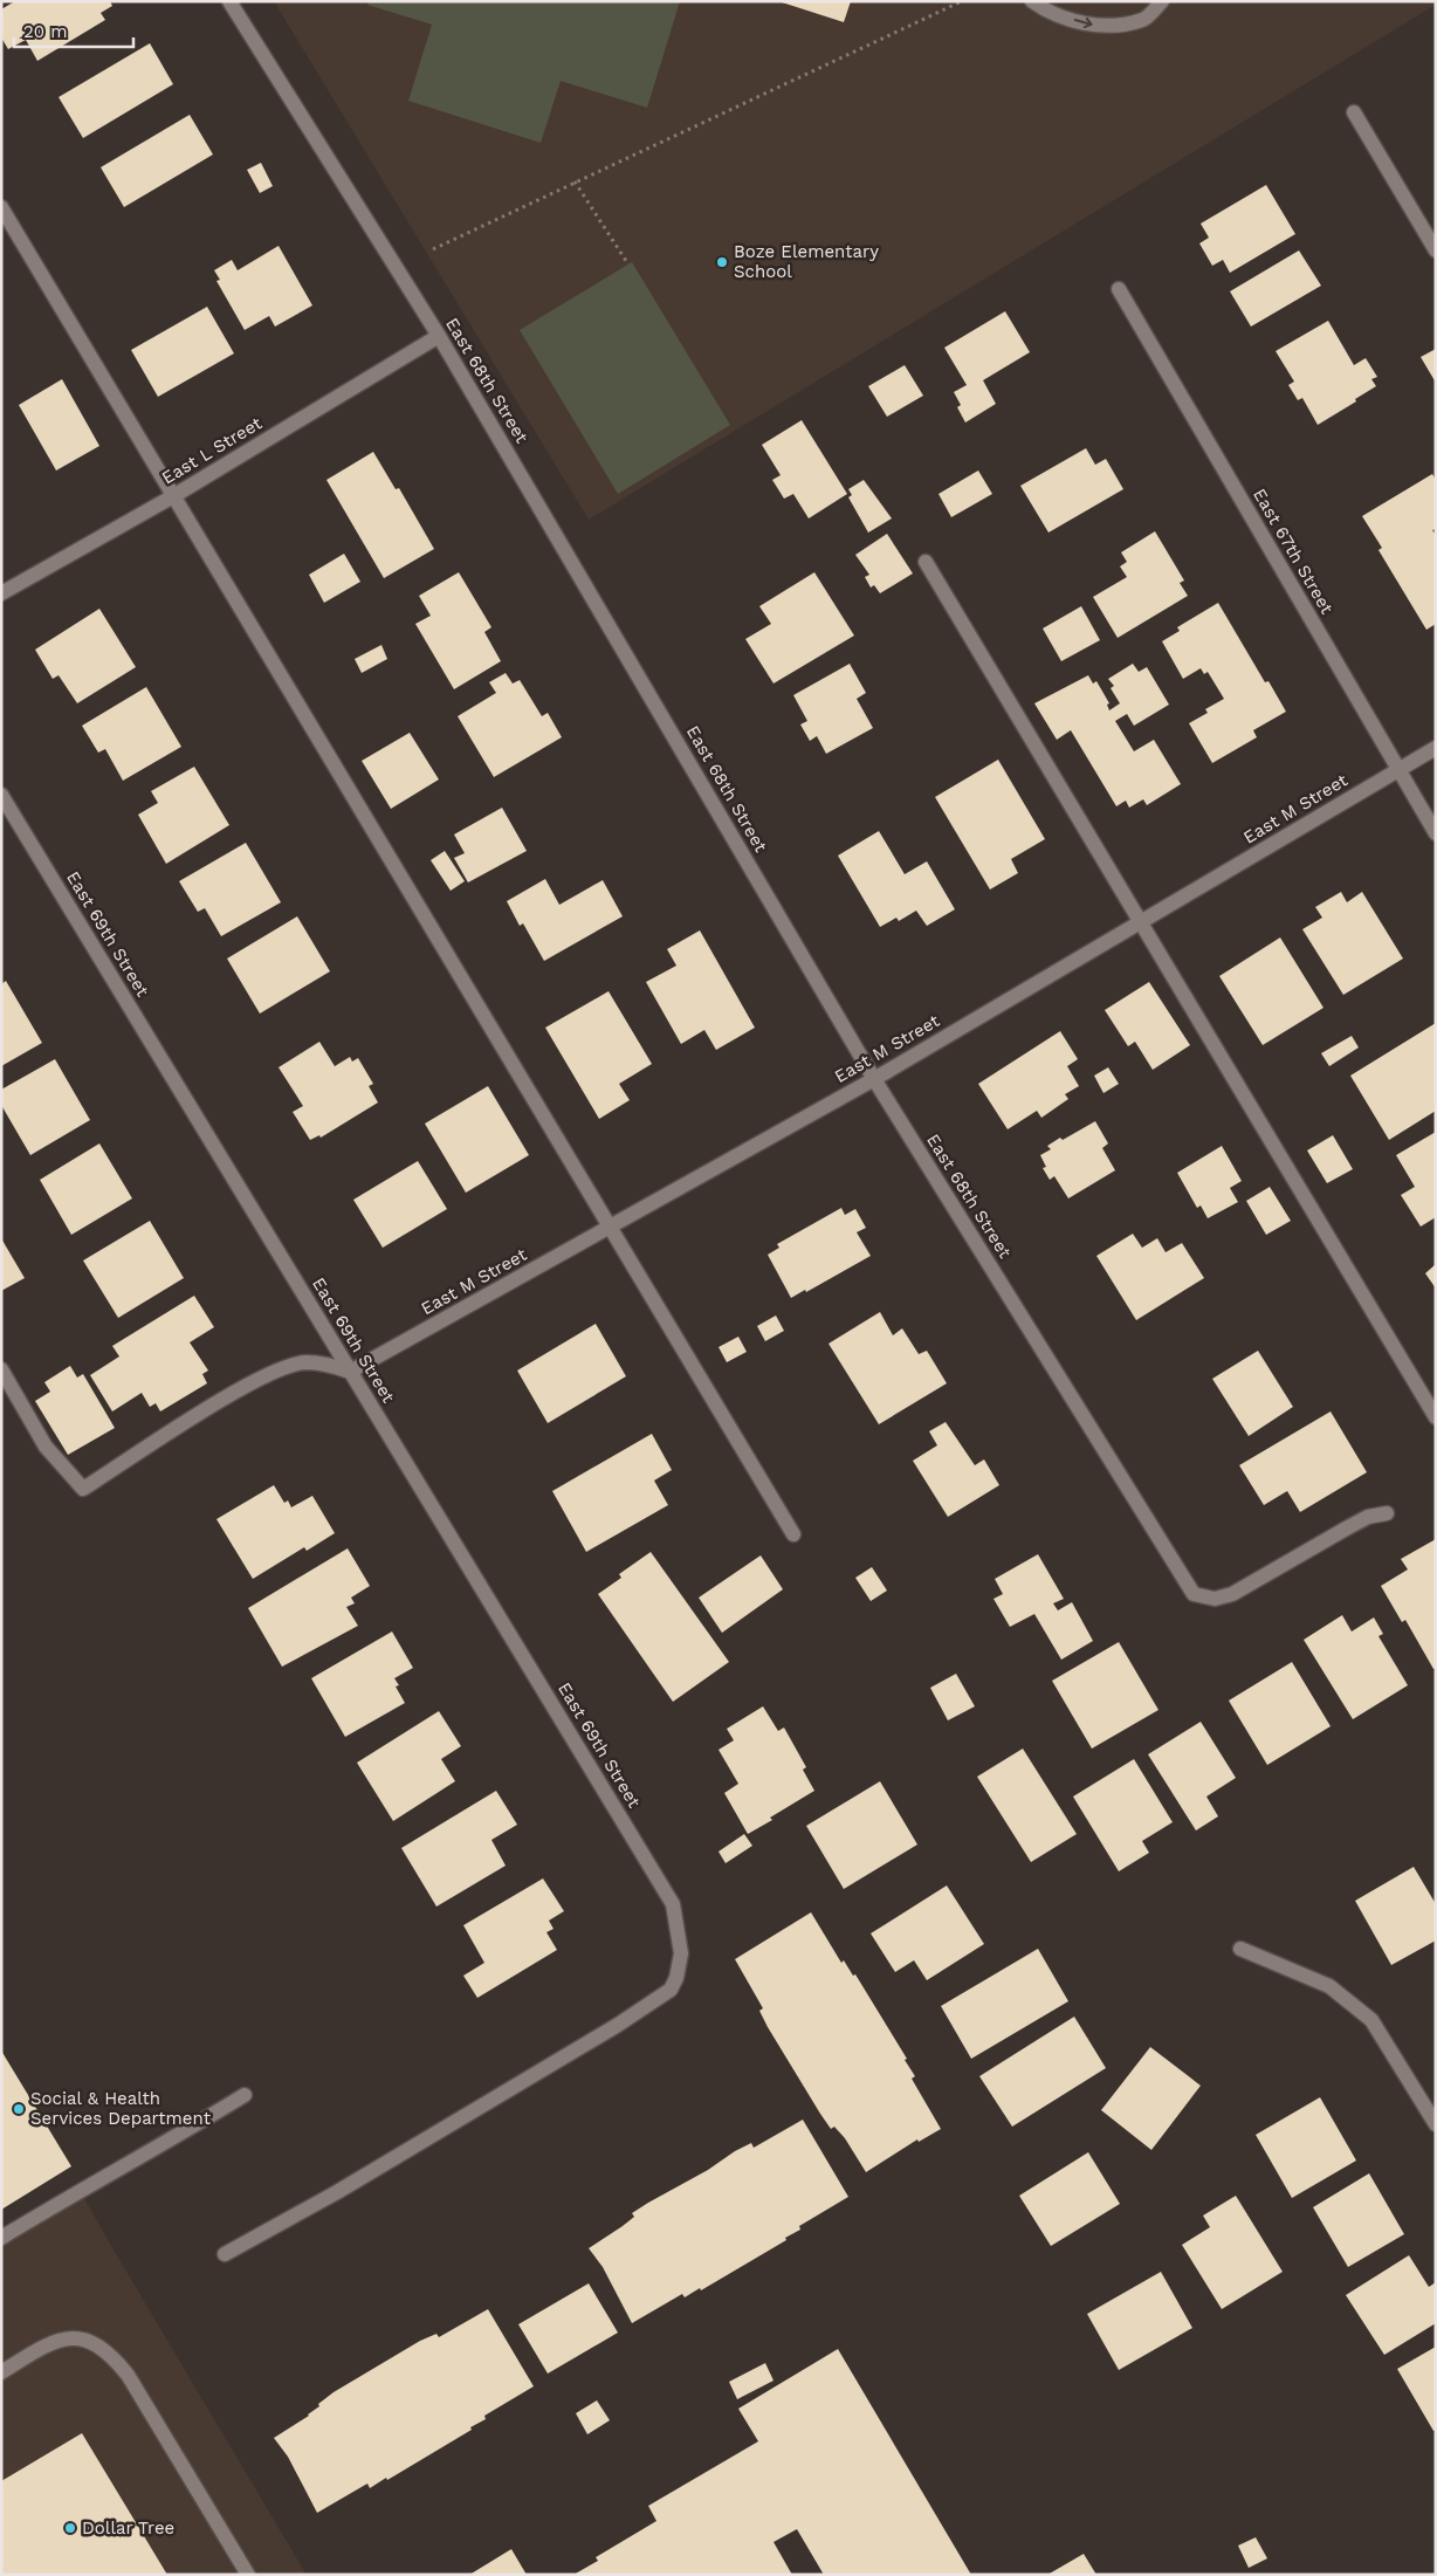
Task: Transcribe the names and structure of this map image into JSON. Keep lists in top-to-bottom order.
{
  "streets": {
    "street": [
      "East 68th Street",
      "East L Street",
      "East 67th Street",
      "East M Street",
      "East 69th Street"
    ]
  },
  "crossings": [
    ["East 68th Street", "East L Street"],
    ["East 68th Street", "East M Street"],
    ["East 67th Street", "East M Street"],
    ["East M Street", "East 69th Street"]
  ],
  "places": ["Boze Elementary School", "Social & Health Services Department", "Dollar Tree"],
  "scale_bar": "20 m"
}
